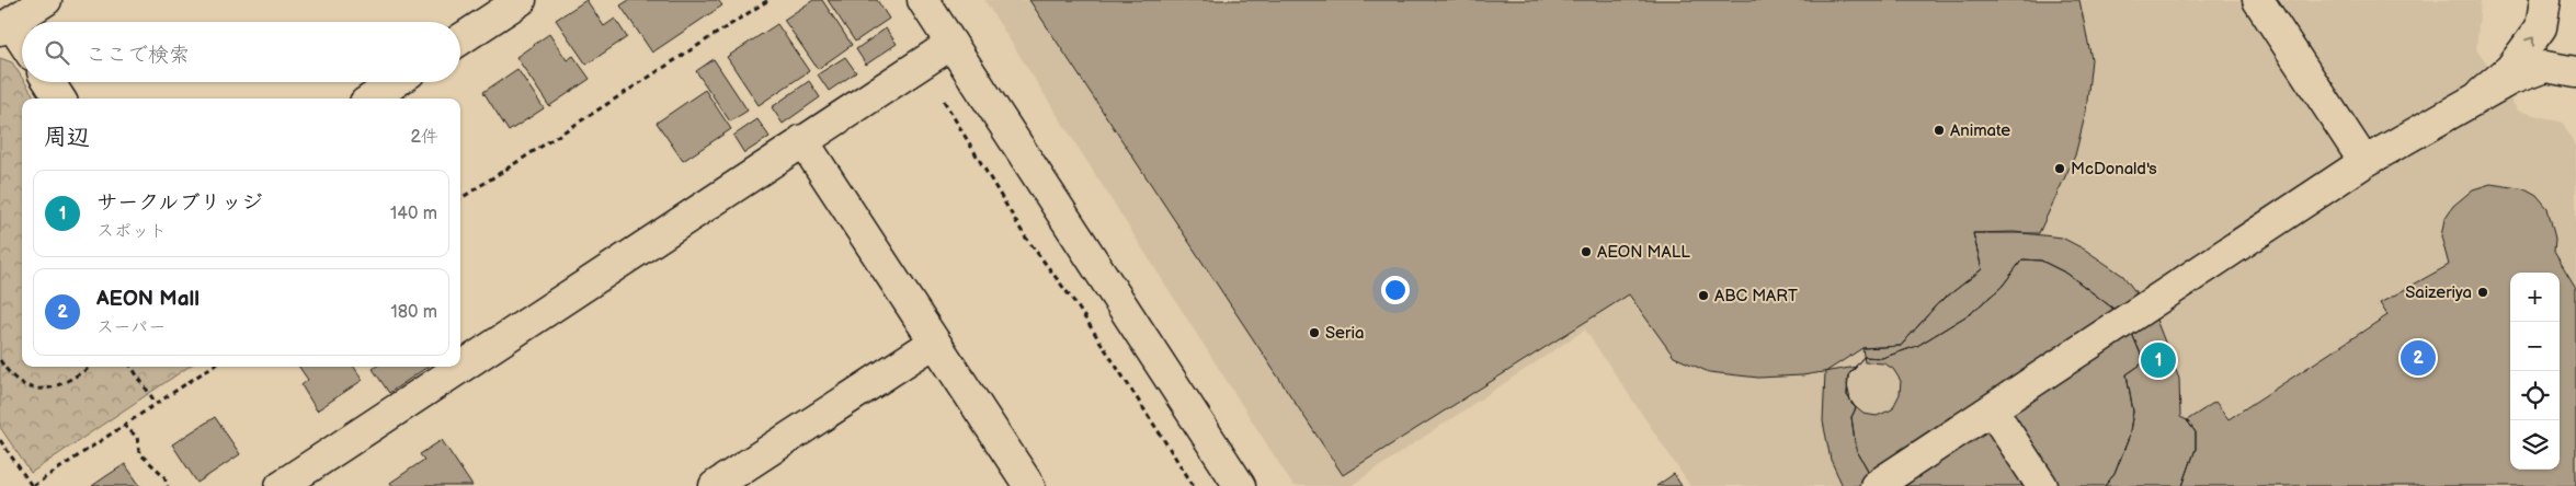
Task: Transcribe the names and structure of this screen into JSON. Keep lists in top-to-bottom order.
{
  "places": [
    "Animate",
    "McDonald's",
    "AEON MALL",
    "Saizeriya",
    "ABC MART",
    "Seria"
  ],
  "page": {
    "search": "ここで検索",
    "heading": ["周辺", "2件"],
    "list": [
      {
        "mark": "1",
        "name": "サークルブリッジ",
        "note": "スポット",
        "value": "140 m"
      },
      {
        "mark": "2",
        "name": "AEON Mall",
        "note": "スーパー",
        "value": "180 m"
      }
    ],
    "map_buttons": ["+", "−"],
    "pins": ["2", "1"]
  }
}
